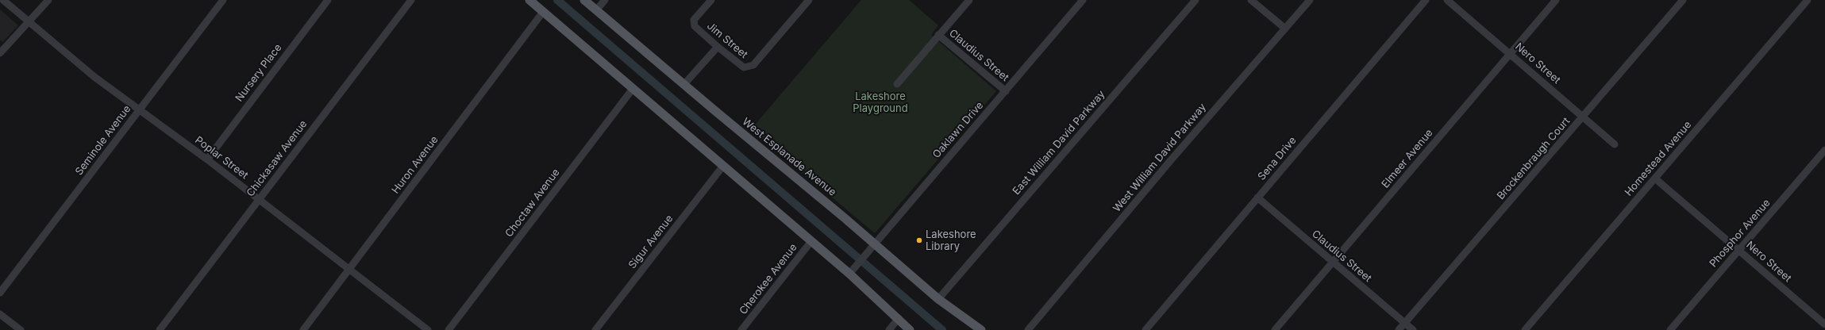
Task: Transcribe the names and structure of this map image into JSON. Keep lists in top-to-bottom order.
{
  "streets": {
    "main road": ["West Esplanade Avenue"],
    "street": [
      "Jim Street",
      "Claudius Street",
      "Nero Street",
      "Nursery Place",
      "Oaklawn Drive",
      "Seminole Avenue",
      "East William David Parkway",
      "Poplar Street",
      "West William David Parkway",
      "Chickasaw Avenue",
      "Sena Drive",
      "Elmeer Avenue",
      "Brockenbraugh Court",
      "Homestead Avenue",
      "Huron Avenue",
      "Choctaw Avenue",
      "Phosphor Avenue",
      "Sigur Avenue",
      "Cherokee Avenue"
    ]
  },
  "crossings": [
    ["Claudius Street", "Oaklawn Drive"],
    ["Claudius Street", "Sena Drive"],
    ["Claudius Street", "Elmeer Avenue"],
    ["Claudius Street", "Brockenbraugh Court"],
    ["Nero Street", "Elmeer Avenue"],
    ["Nero Street", "Brockenbraugh Court"],
    ["Nero Street", "Homestead Avenue"],
    ["Nero Street", "Phosphor Avenue"],
    ["Nursery Place", "Poplar Street"],
    ["Oaklawn Drive", "West Esplanade Avenue"],
    ["Seminole Avenue", "Poplar Street"],
    ["East William David Parkway", "West Esplanade Avenue"],
    ["Poplar Street", "Chickasaw Avenue"],
    ["Poplar Street", "Huron Avenue"]
  ],
  "parks": ["Lakeshore Playground"],
  "places": ["Lakeshore Library"]
}
